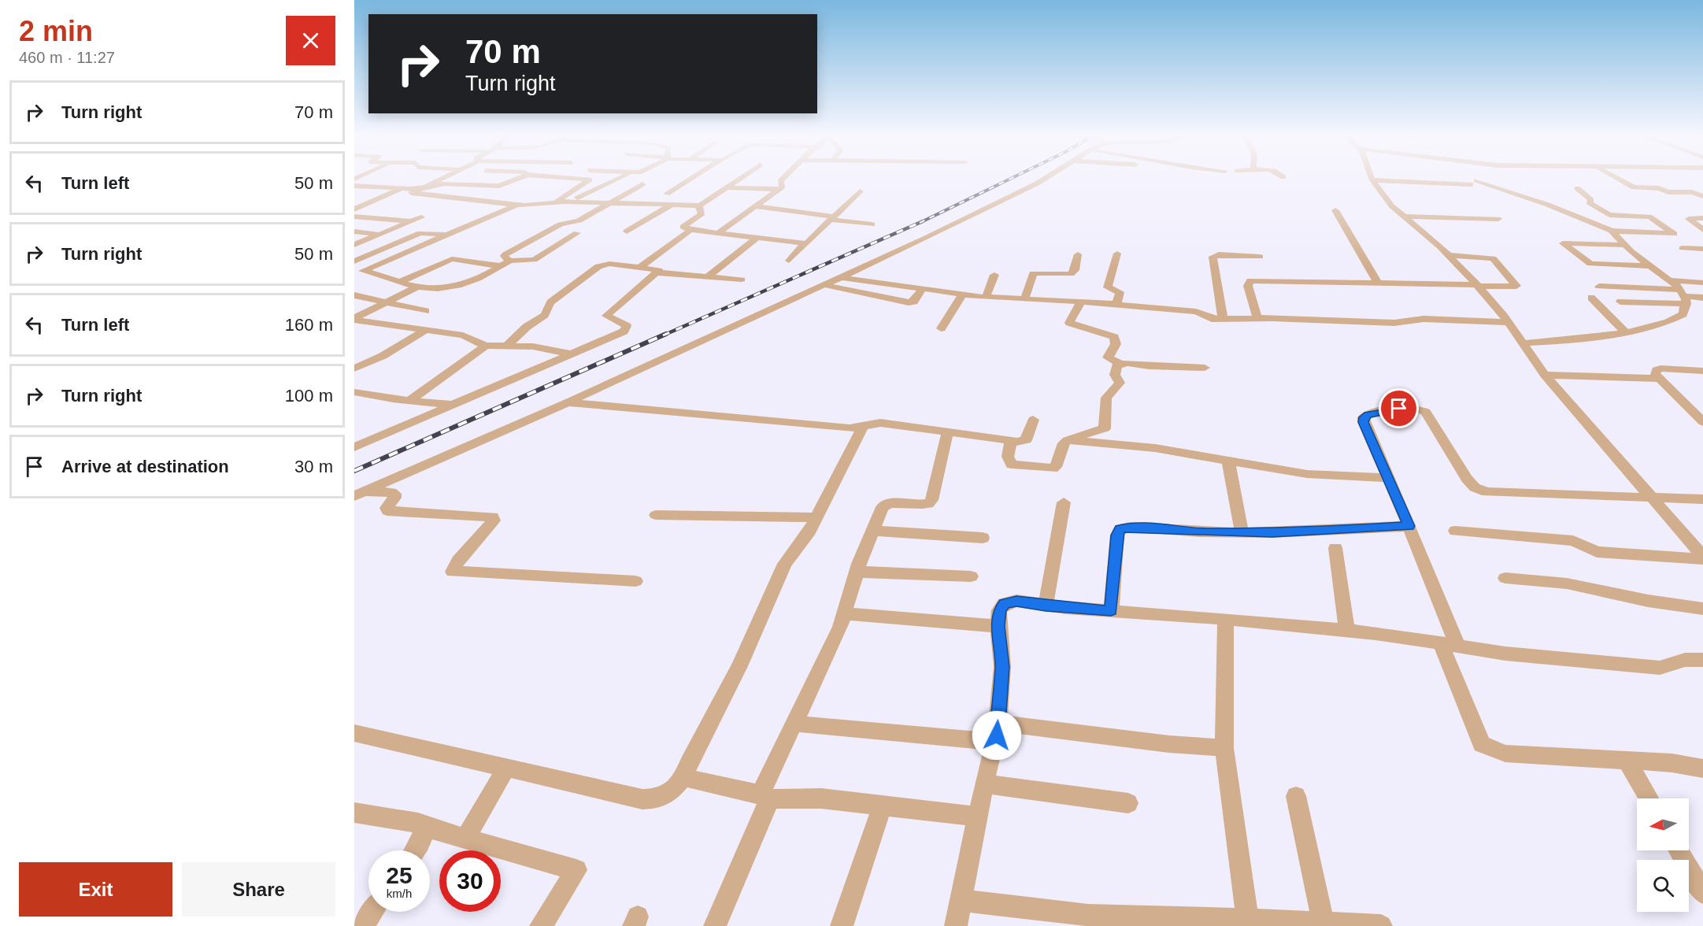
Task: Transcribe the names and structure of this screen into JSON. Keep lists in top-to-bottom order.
{
  "north": "left",
  "page": {
    "heading": ["2 min", "460 m · 11:27"],
    "turn": ["70 m", "Turn right"],
    "list": [
      {
        "name": "Turn right",
        "value": "70 m"
      },
      {
        "name": "Turn left",
        "value": "50 m"
      },
      {
        "name": "Turn right",
        "value": "50 m"
      },
      {
        "name": "Turn left",
        "value": "160 m"
      },
      {
        "name": "Turn right",
        "value": "100 m"
      },
      {
        "name": "Arrive at destination",
        "value": "30 m"
      }
    ],
    "speed": "25 km/h",
    "limit": "30",
    "buttons": ["Exit", "Share"]
  }
}
